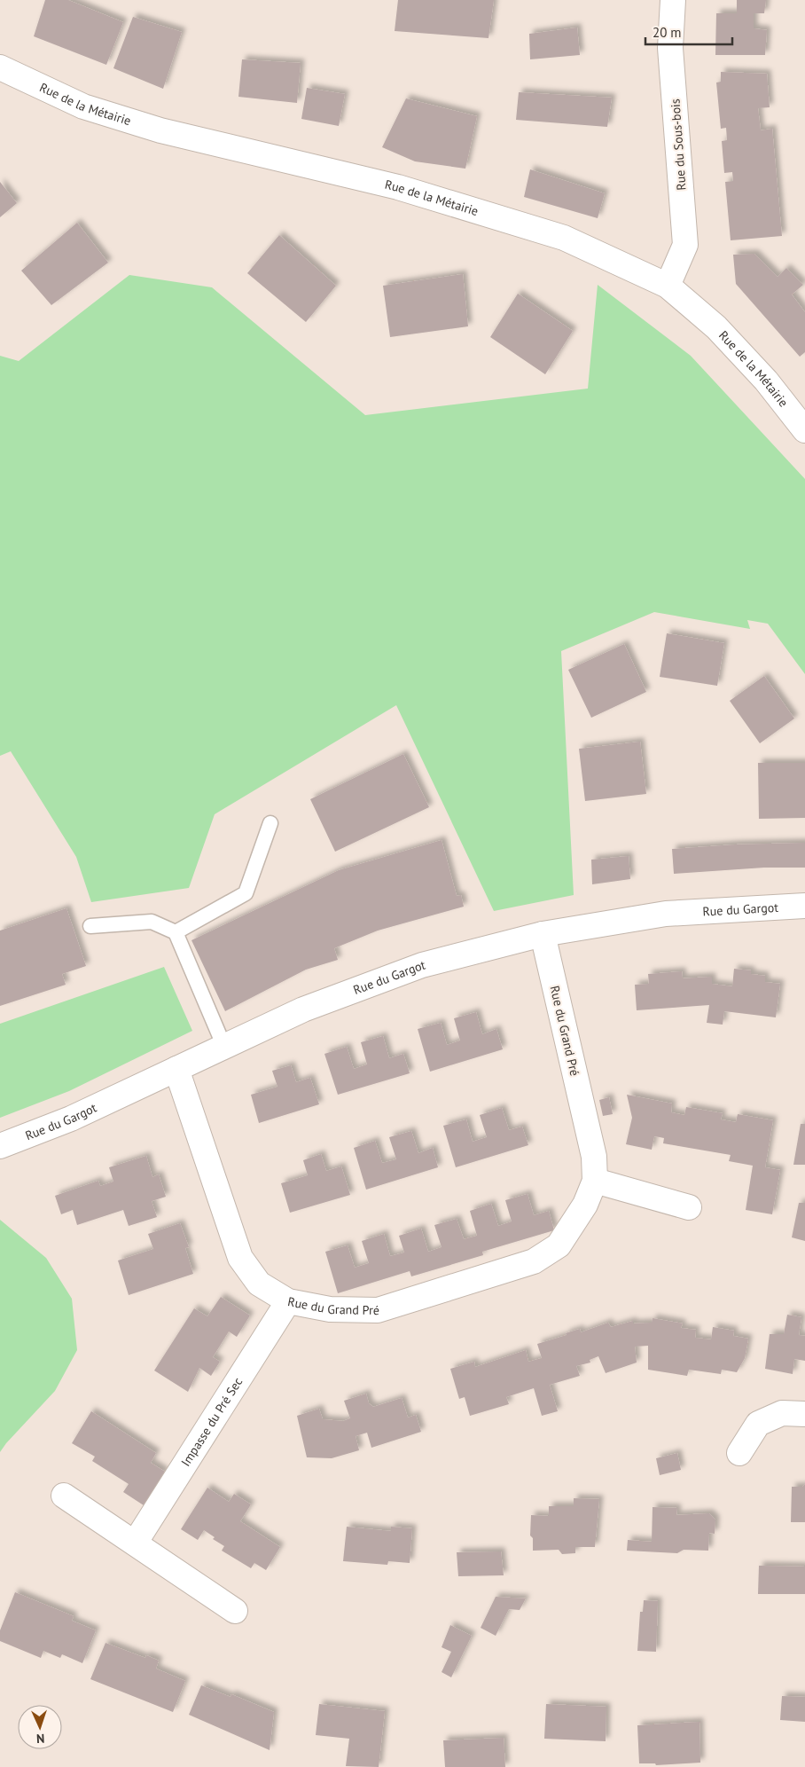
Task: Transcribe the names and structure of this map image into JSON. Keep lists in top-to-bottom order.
{
  "streets": {
    "street": [
      "Rue de la Métairie",
      "Rue du Sous-bois",
      "Rue du Gargot",
      "Rue du Grand Pré",
      "Impasse du Pré Sec"
    ]
  },
  "crossings": [
    ["Rue de la Métairie", "Rue du Sous-bois"],
    ["Rue du Gargot", "Rue du Grand Pré"],
    ["Rue du Grand Pré", "Impasse du Pré Sec"]
  ],
  "scale_bar": "20 m",
  "north": "bottom"
}
